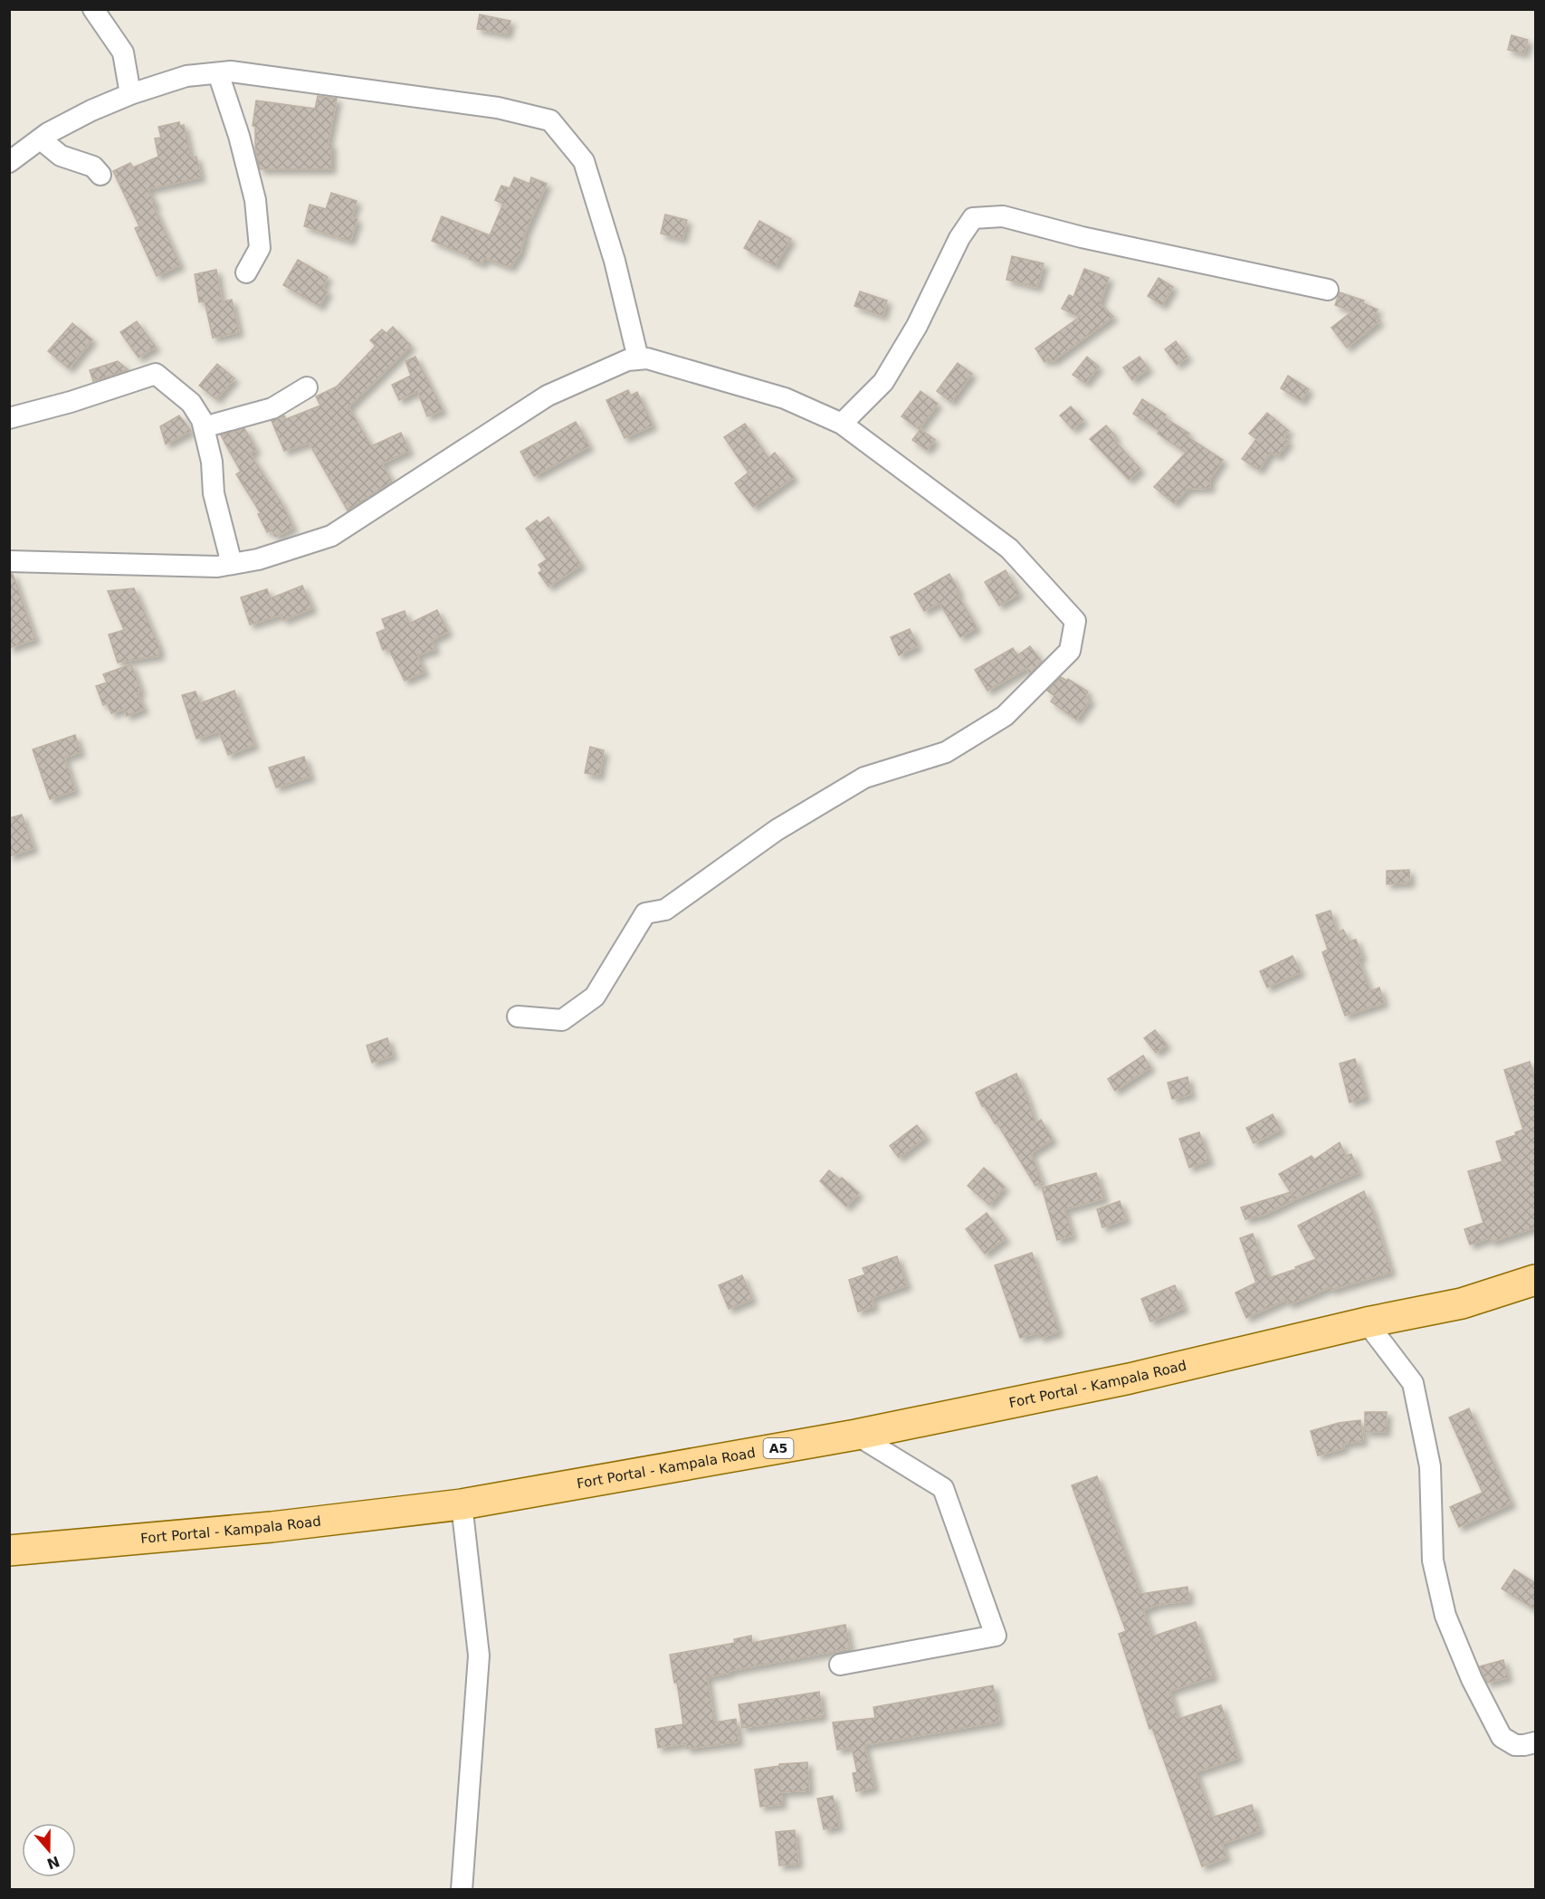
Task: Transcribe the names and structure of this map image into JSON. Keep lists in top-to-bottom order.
{
  "streets": {
    "main road": ["Fort Portal - Kampala Road", "A5"]
  },
  "north": "bottom"
}
